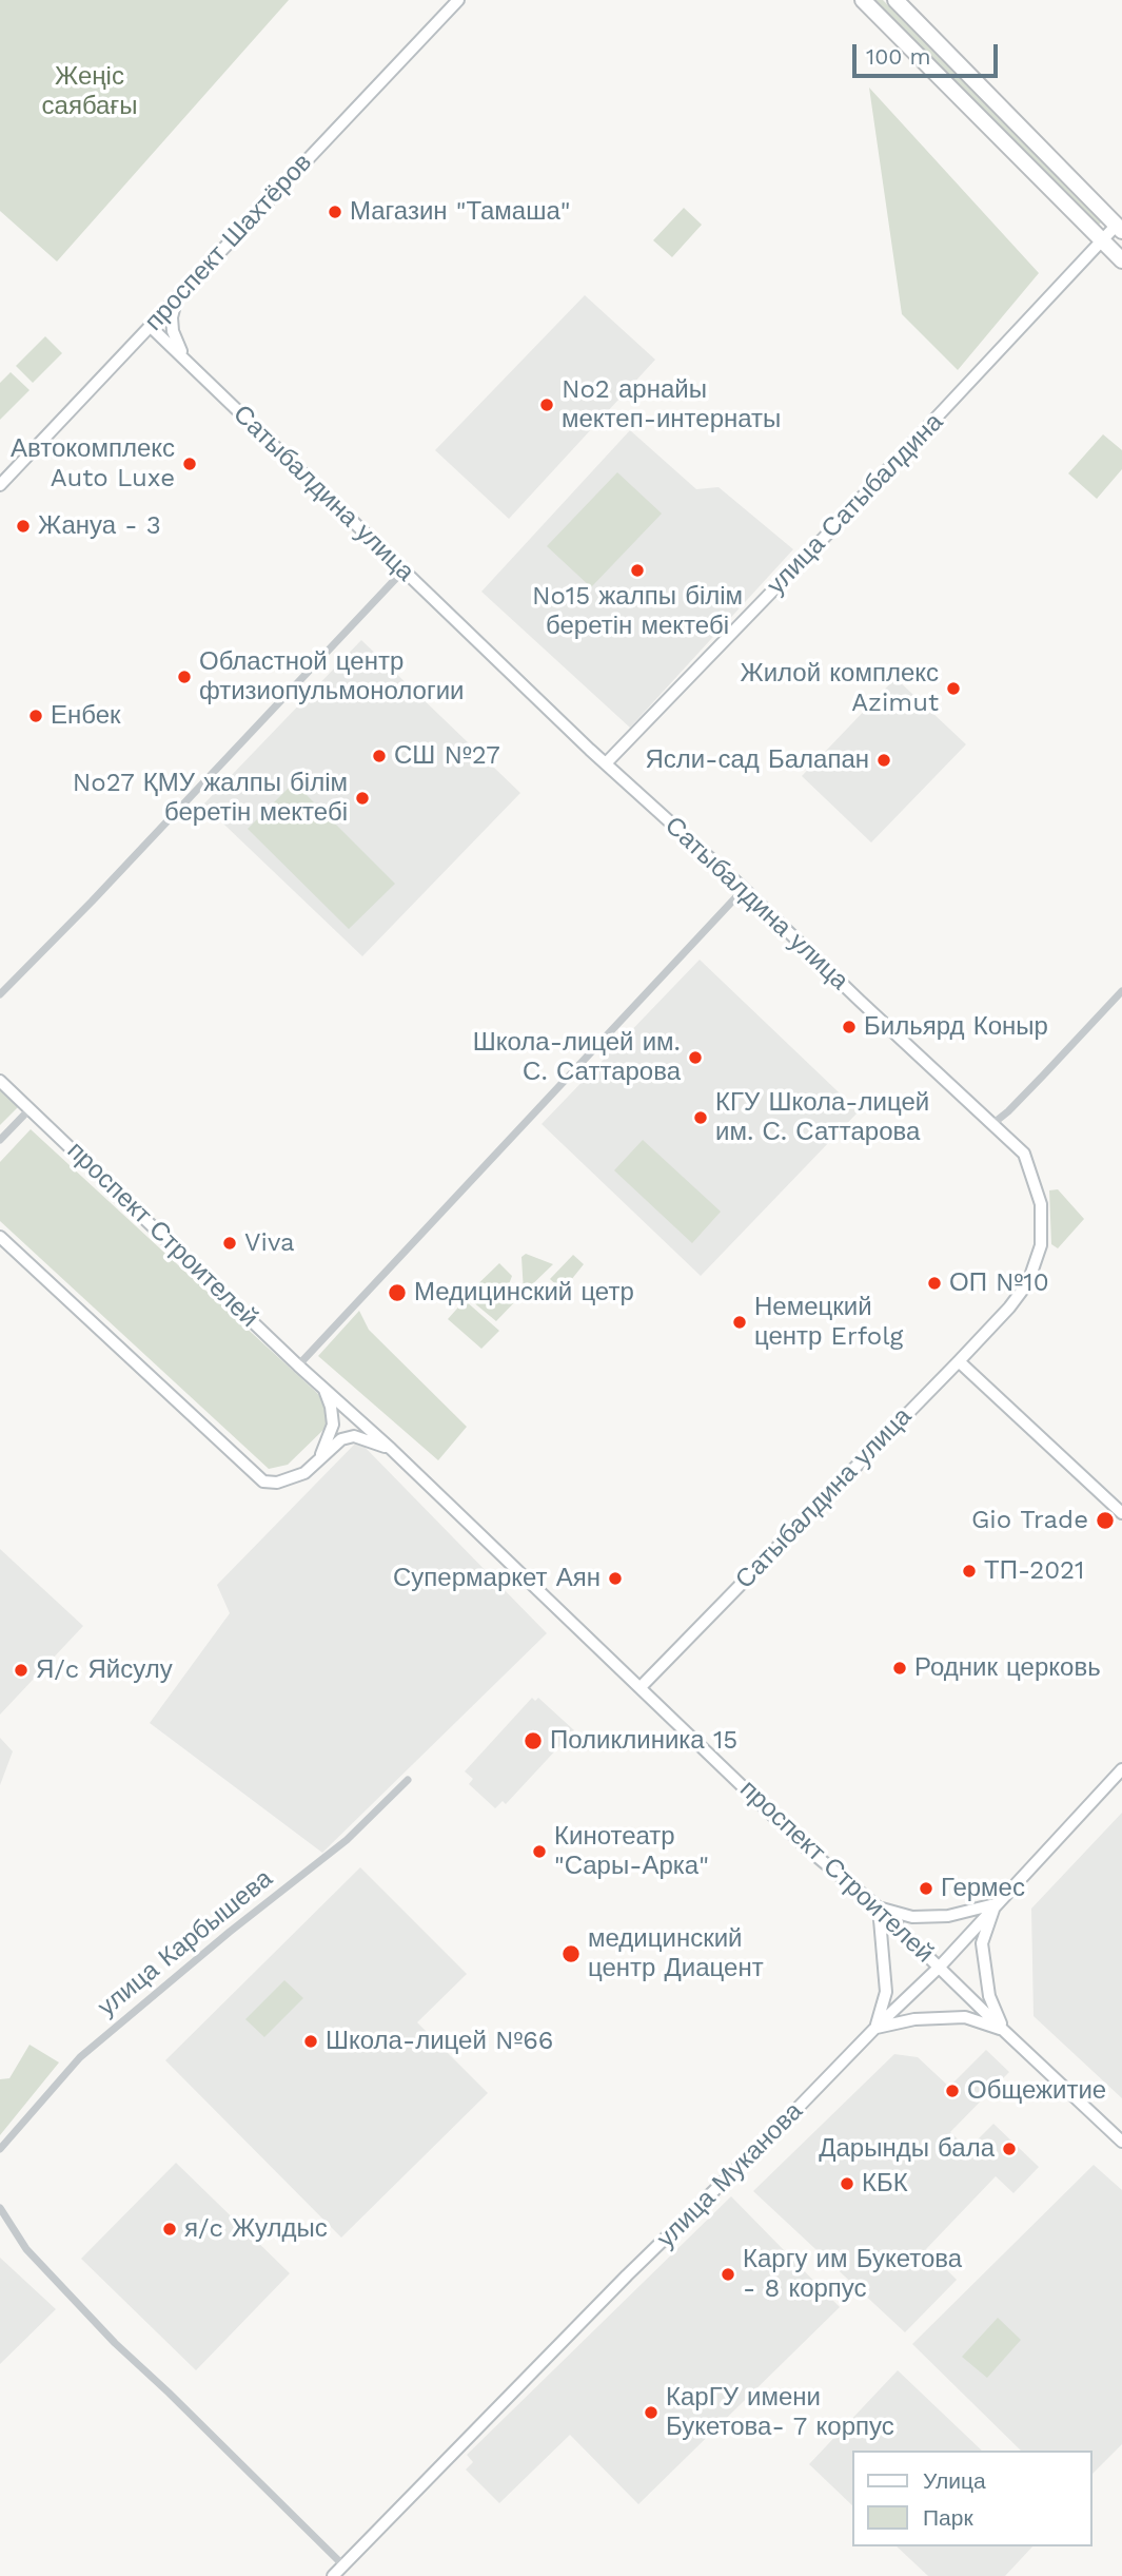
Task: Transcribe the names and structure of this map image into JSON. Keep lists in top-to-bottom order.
{
  "streets": {
    "main road": [
      "проспект Шахтёров",
      "Сатыбалдина улица",
      "улица Сатыбалдина",
      "проспект Строителей",
      "улица Муканова"
    ],
    "street": ["улица Карбышева"]
  },
  "crossings": [
    ["проспект Шахтёров", "Сатыбалдина улица"],
    ["Сатыбалдина улица", "улица Сатыбалдина"],
    ["Сатыбалдина улица", "проспект Строителей"],
    ["проспект Строителей", "улица Муканова"]
  ],
  "parks": ["Жеңіс саябағы"],
  "places": [
    "Магазин \"Тамаша\"",
    "No2 арнайы мектеп-интернаты",
    "Автокомплекс Auto Luxe",
    "Жануа - 3",
    "No15 жалпы білім беретін мектебі",
    "Областной центр фтизиопульмонологии",
    "Жилой комплекс Azimut",
    "Енбек",
    "СШ №27",
    "Ясли-сад Балапан",
    "No27 ҚМУ жалпы білім беретін мектебі",
    "Бильярд Коныр",
    "Школа-лицей им. С. Саттарова",
    "КГУ Школа-лицей им. С. Саттарова",
    "Viva",
    "ОП №10",
    "Медицинский цетр",
    "Немецкий центр Erfolg",
    "Gio Trade",
    "ТП-2021",
    "Супермаркет Аян",
    "Родник церковь",
    "Я/c Яйсулу",
    "Поликлиника 15",
    "Кинотеатр \"Сары-Арка\"",
    "Гермес",
    "медицинский центр Диацент",
    "Школа-лицей №66",
    "Общежитие",
    "Дарынды бала",
    "КБК",
    "я/c Жулдыс",
    "Каргу им Букетова - 8 корпус",
    "КарГУ имени Букетова- 7 корпус"
  ],
  "legend": ["Улица", "Парк"],
  "scale_bar": "100 m"
}
